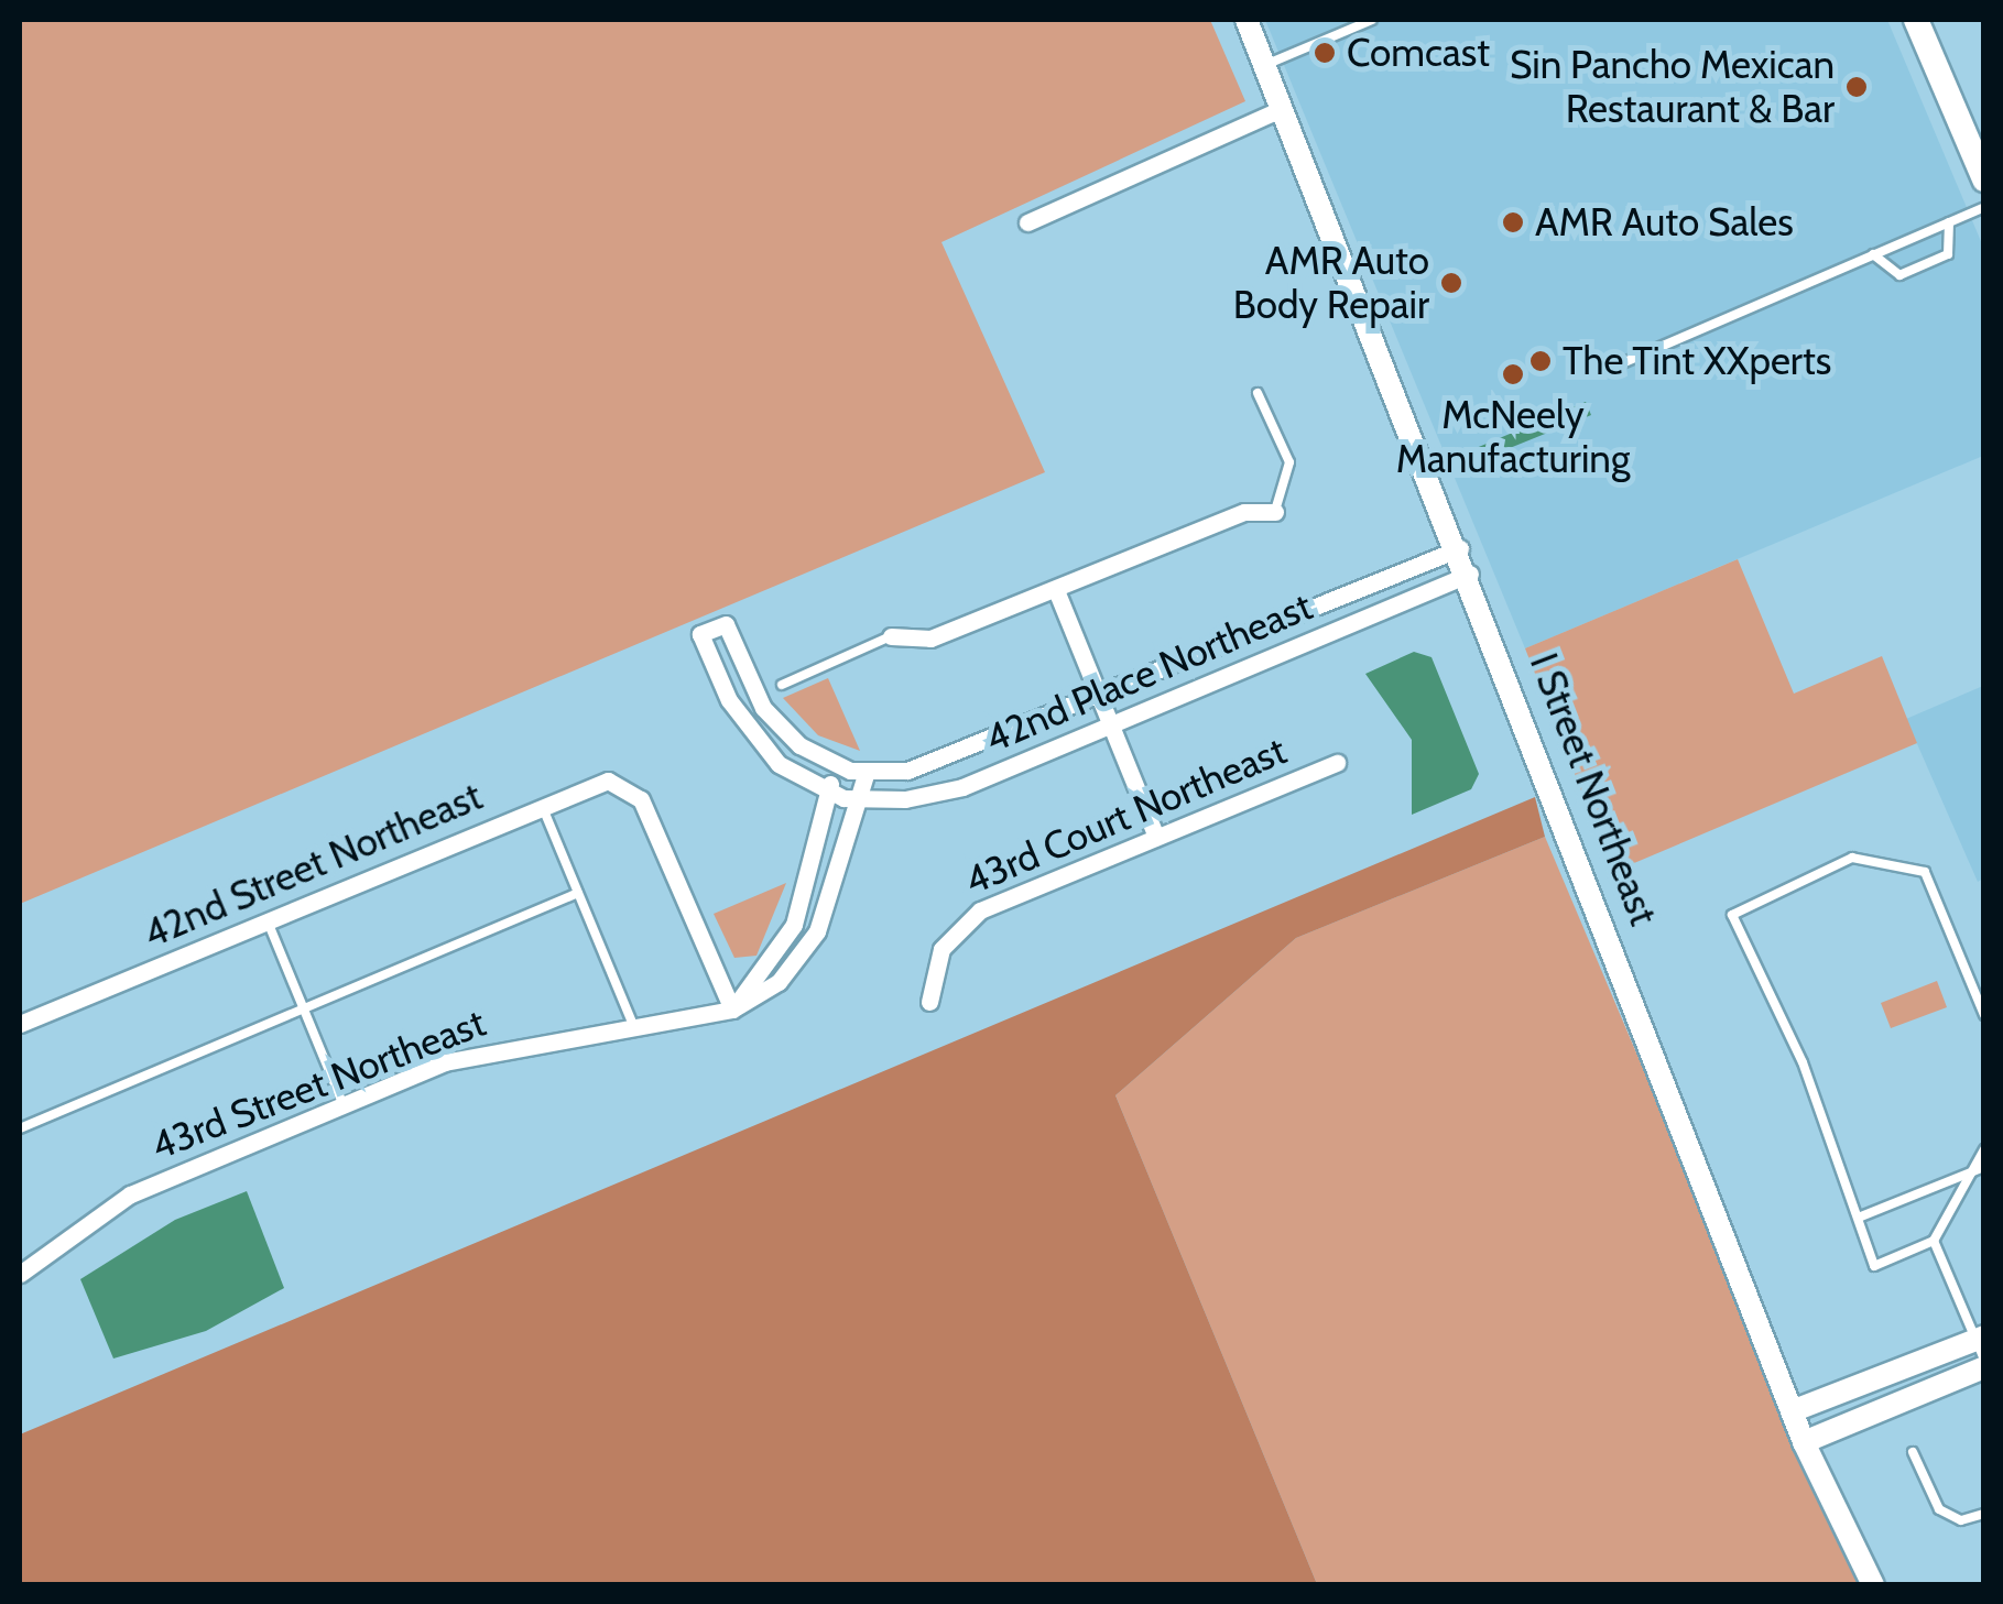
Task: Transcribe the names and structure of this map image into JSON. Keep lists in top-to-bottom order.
{
  "streets": {
    "street": [
      "42nd Place Northeast",
      "I Street Northeast",
      "43rd Court Northeast",
      "42nd Street Northeast",
      "43rd Street Northeast"
    ]
  },
  "crossings": [
    ["42nd Place Northeast", "I Street Northeast"],
    ["42nd Place Northeast", "43rd Street Northeast"],
    ["42nd Street Northeast", "43rd Street Northeast"]
  ],
  "places": [
    "Comcast",
    "Sin Pancho Mexican Restaurant & Bar",
    "AMR Auto Sales",
    "AMR Auto Body Repair",
    "The Tint XXperts",
    "McNeely Manufacturing"
  ]
}
